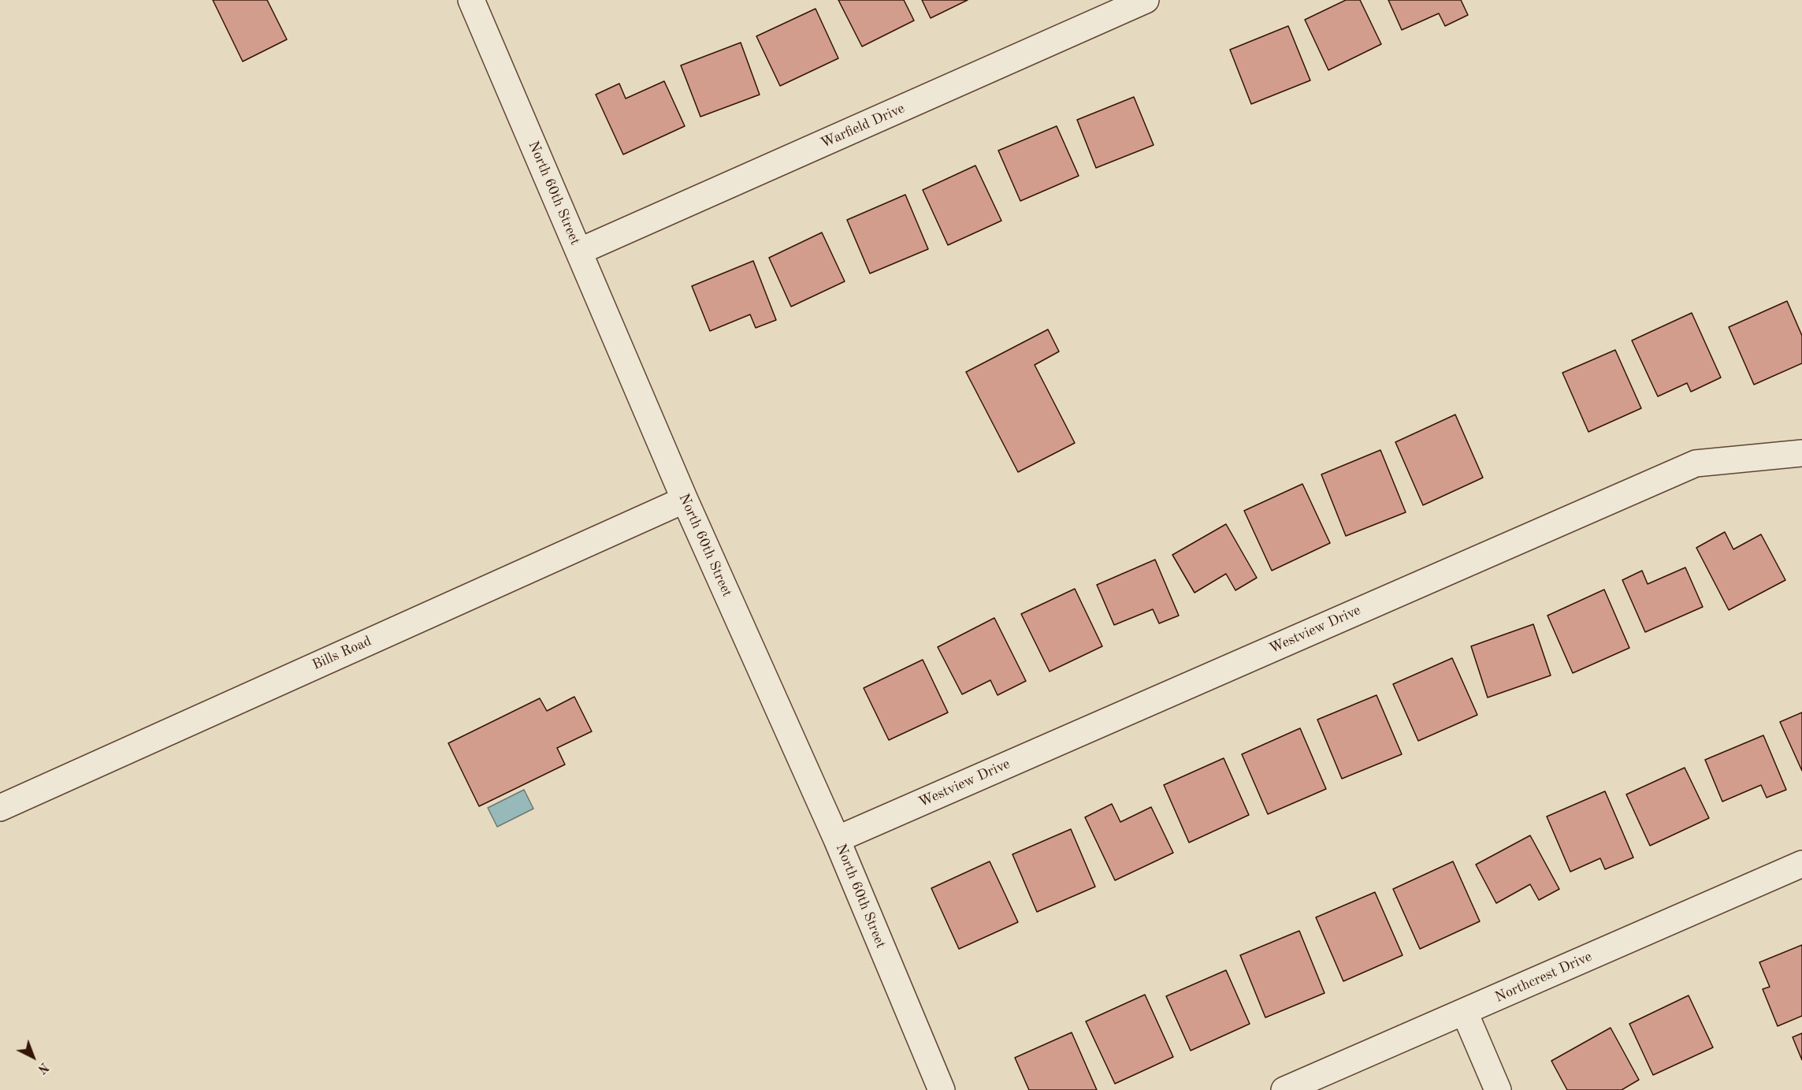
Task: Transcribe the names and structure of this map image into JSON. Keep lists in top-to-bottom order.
{
  "streets": {
    "street": [
      "Warfield Drive",
      "North 60th Street",
      "Westview Drive",
      "Bills Road",
      "Northcrest Drive"
    ]
  },
  "crossings": [
    ["Warfield Drive", "North 60th Street"],
    ["North 60th Street", "Westview Drive"],
    ["North 60th Street", "Bills Road"]
  ],
  "north": "bottom right"
}
